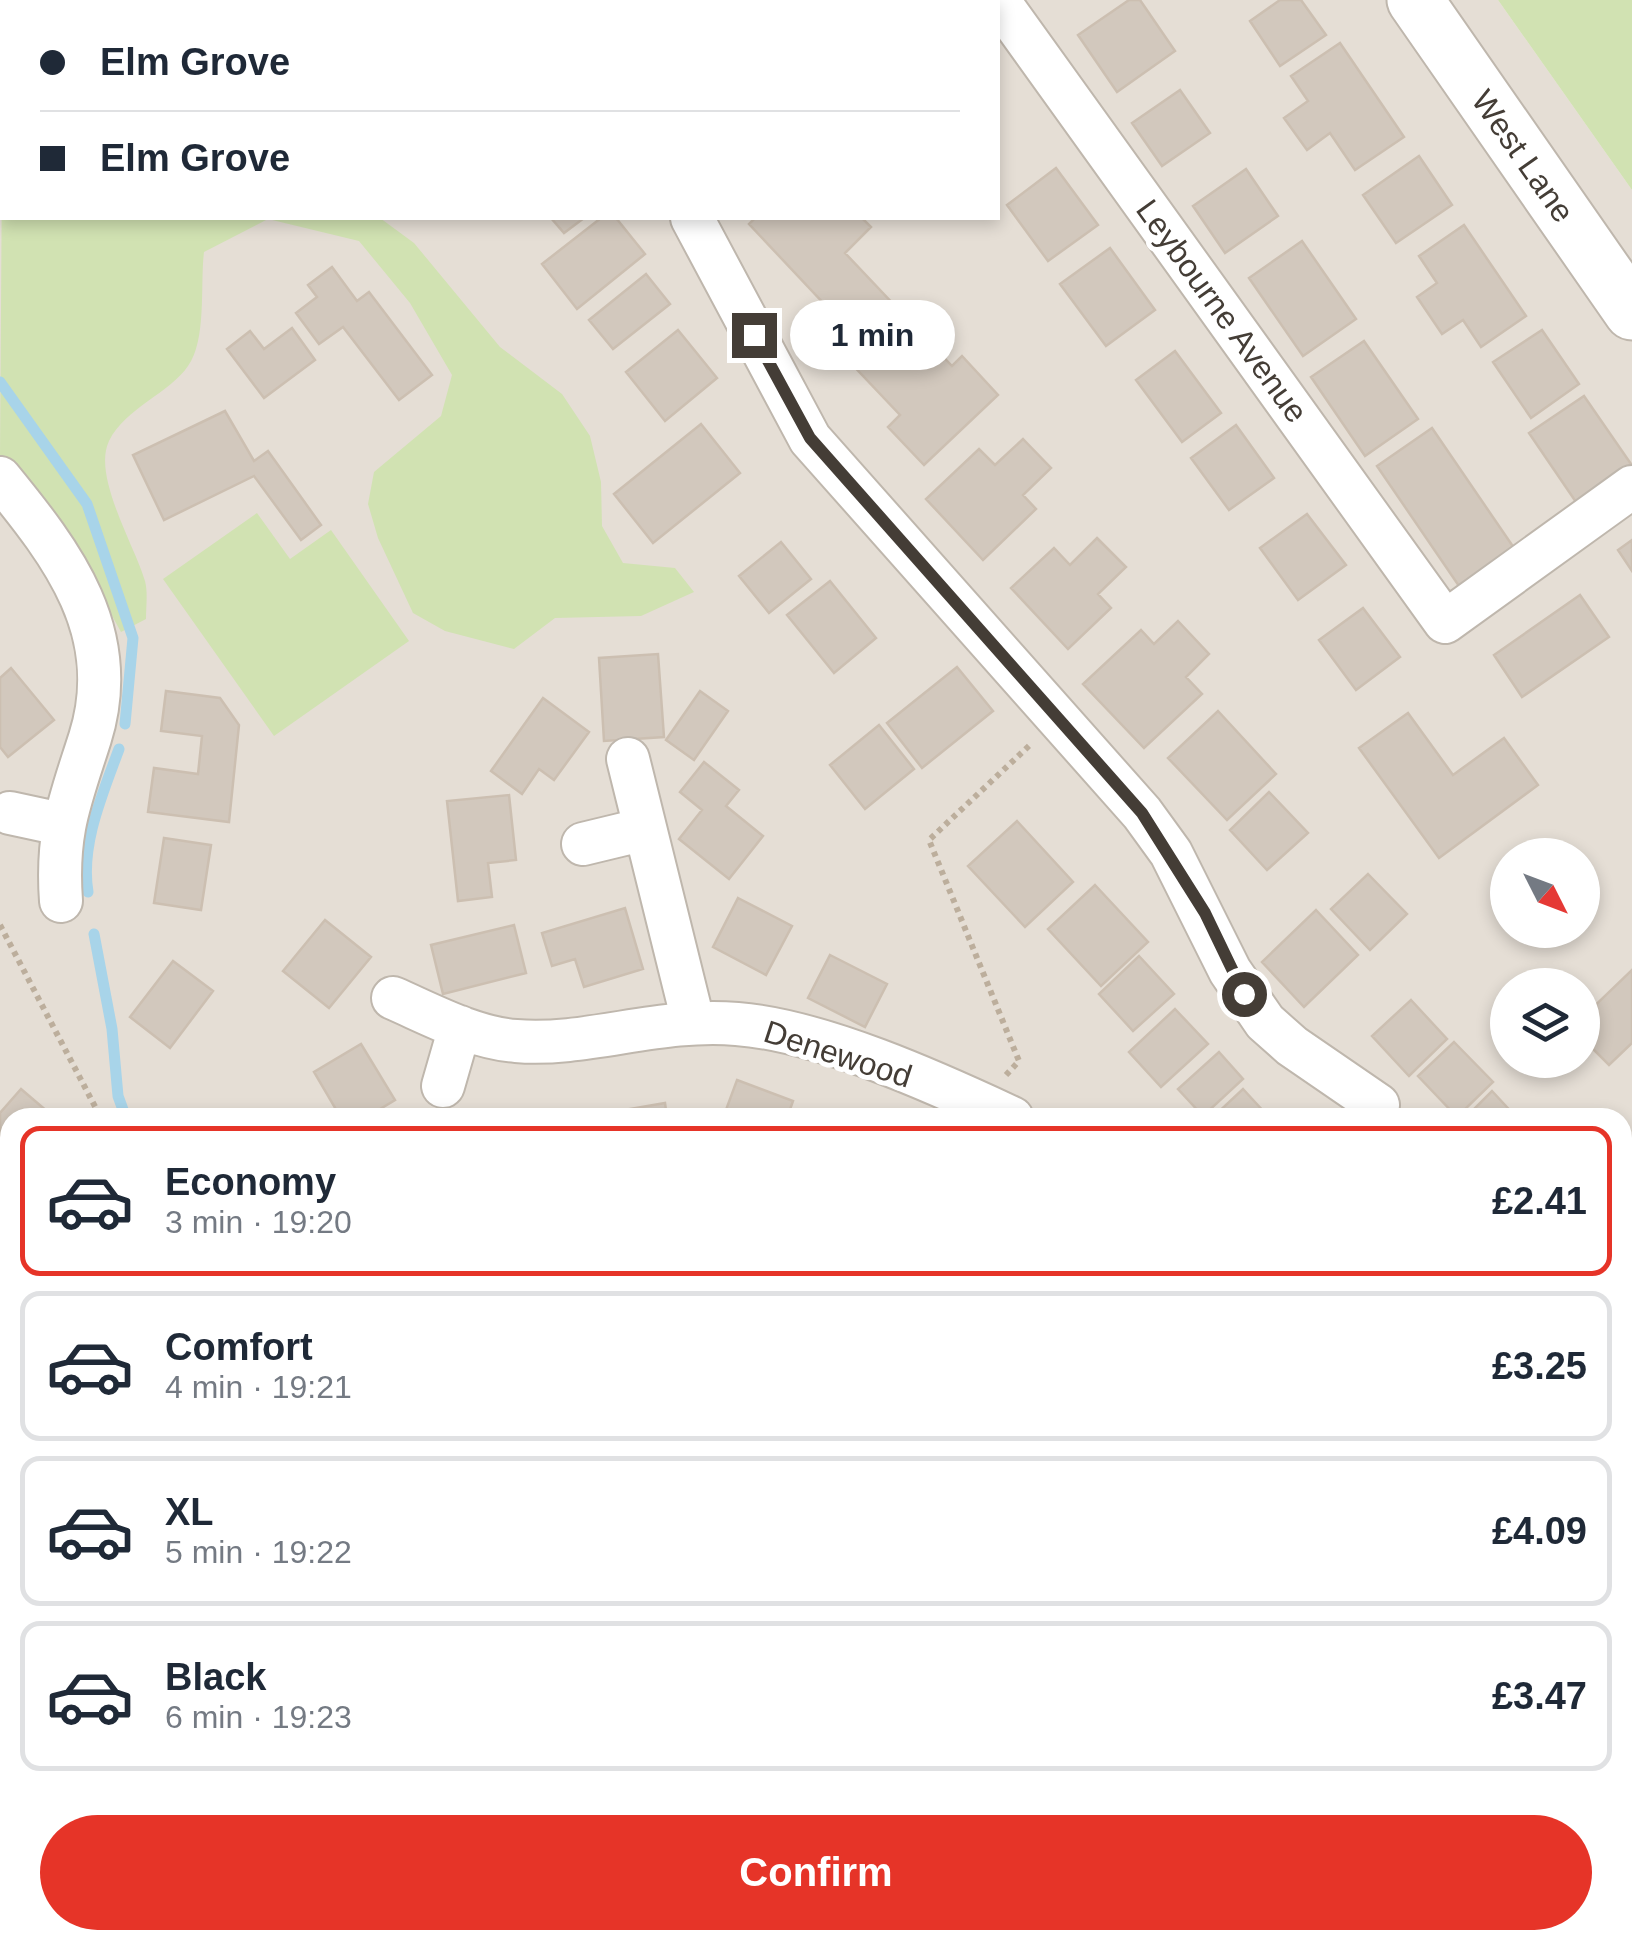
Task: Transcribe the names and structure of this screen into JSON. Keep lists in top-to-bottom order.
{
  "streets": {
    "street": ["West Lane", "Leybourne Avenue", "Denewood"]
  },
  "north": "bottom right",
  "page": {
    "banner": ["Elm Grove", "Elm Grove"],
    "bubble": "1 min",
    "list": [
      {
        "name": "Economy",
        "note": "3 min · 19:20",
        "value": "£2.41"
      },
      {
        "name": "Comfort",
        "note": "4 min · 19:21",
        "value": "£3.25"
      },
      {
        "name": "XL",
        "note": "5 min · 19:22",
        "value": "£4.09"
      },
      {
        "name": "Black",
        "note": "6 min · 19:23",
        "value": "£3.47"
      }
    ],
    "buttons": "Confirm"
  }
}
